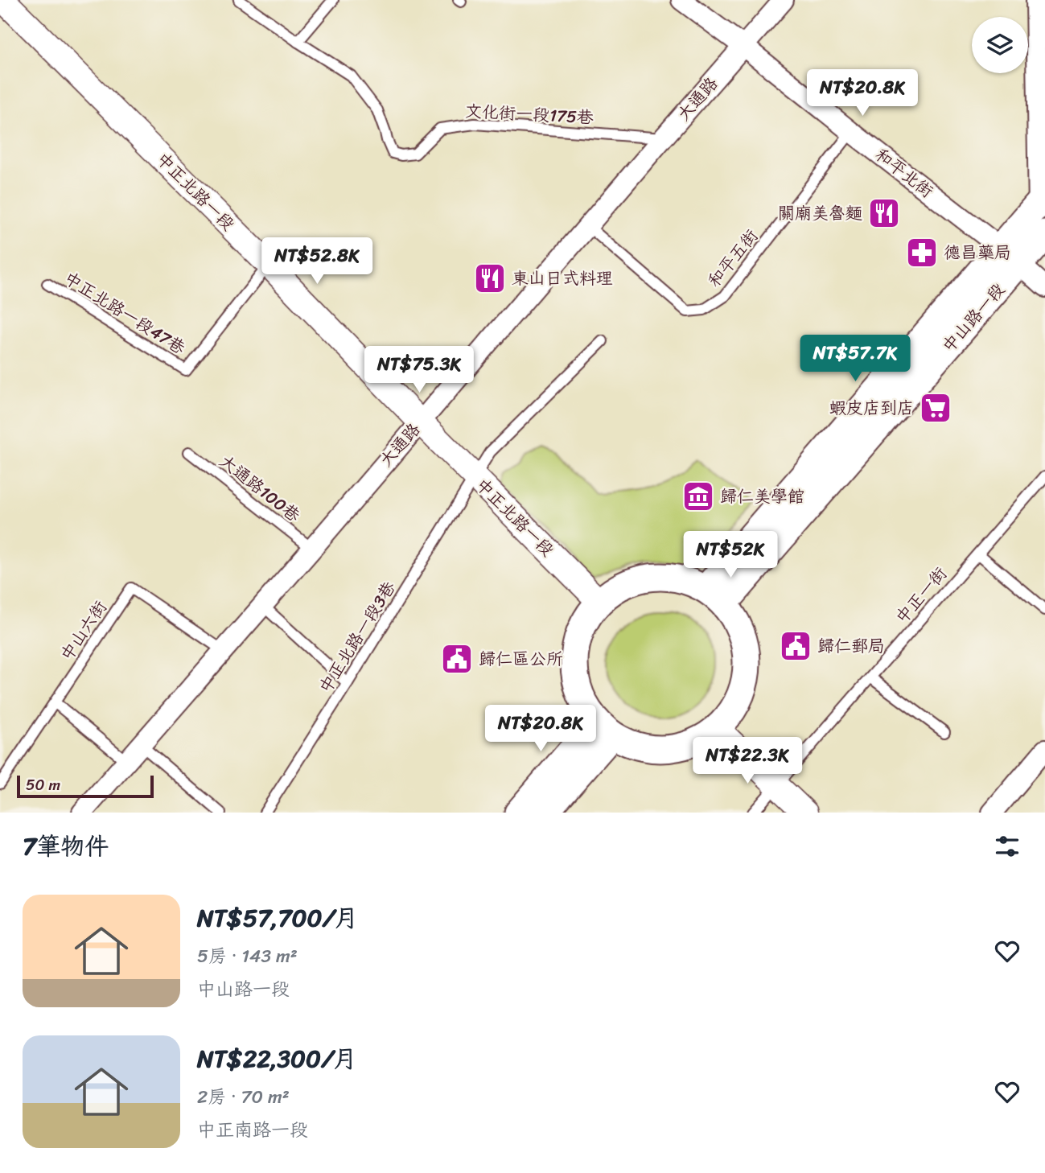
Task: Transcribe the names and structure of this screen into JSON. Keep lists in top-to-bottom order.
{
  "streets": {
    "main road": ["中山路一段"],
    "street": ["大通路", "和平北街", "中正北路一段"],
    "lane": [
      "文化街一段175巷",
      "和平五街",
      "中正北路一段47巷",
      "大通路100巷",
      "中正一街",
      "中山六街",
      "中正北路一段3巷"
    ]
  },
  "crossings": [
    ["大通路", "文化街一段175巷"],
    ["大通路", "和平北街"],
    ["大通路", "中正北路一段"],
    ["大通路", "和平五街"],
    ["大通路", "大通路100巷"],
    ["大通路", "中山六街"],
    ["和平北街", "和平五街"],
    ["和平北街", "中山路一段"],
    ["中正北路一段", "中正北路一段47巷"],
    ["中正北路一段", "中山路一段"],
    ["中正北路一段", "中正北路一段3巷"]
  ],
  "places": {
    "restaurant": ["關廟美魯麵", "東山日式料理"],
    "pharmacy": ["德昌藥局"],
    "supermarket": ["蝦皮店到店"],
    "museum": ["歸仁美學館"],
    "public building": ["歸仁郵局", "歸仁區公所"]
  },
  "scale_bar": "50 m",
  "page": {
    "price": [
      "NT$20.8K",
      "NT$52.8K",
      "NT$57.7K",
      "NT$75.3K",
      "NT$52K",
      "NT$20.8K",
      "NT$22.3K"
    ],
    "scale": "50 m",
    "heading": "7筆物件",
    "list": [
      {
        "name": "NT$57,700/月",
        "note": "5房 · 143 m² · 中山路一段"
      },
      {
        "name": "NT$22,300/月",
        "note": "2房 · 70 m² · 中正南路一段"
      }
    ]
  }
}
